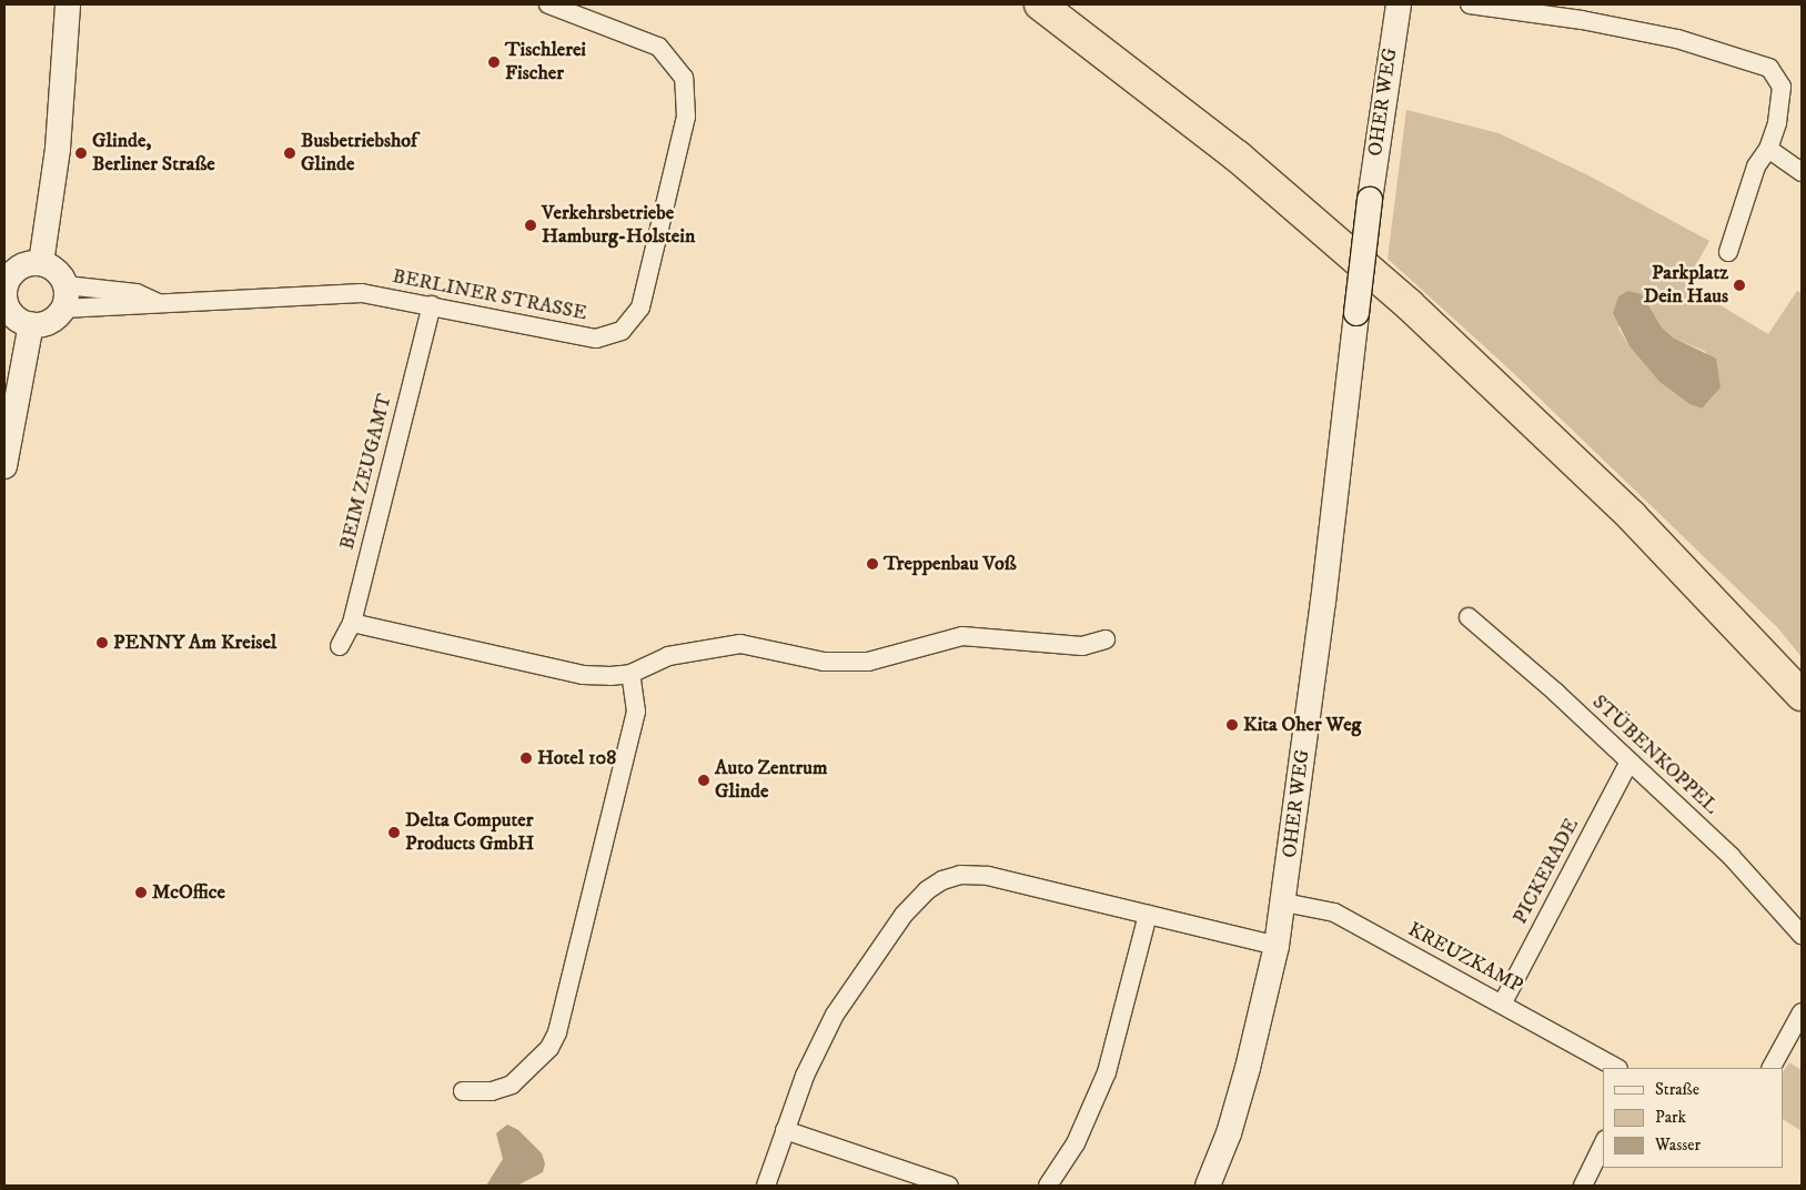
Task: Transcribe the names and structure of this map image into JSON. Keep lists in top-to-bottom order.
{
  "streets": {
    "street": [
      "OHER WEG",
      "BERLINER STRASSE",
      "BEIM ZEUGAMT",
      "STÜBENKOPPEL",
      "PICKERADE",
      "KREUZKAMP"
    ]
  },
  "crossings": [
    ["OHER WEG", "KREUZKAMP"],
    ["BERLINER STRASSE", "BEIM ZEUGAMT"],
    ["STÜBENKOPPEL", "PICKERADE"],
    ["PICKERADE", "KREUZKAMP"]
  ],
  "places": [
    "Tischlerei Fischer",
    "Glinde, Berliner Straße",
    "Busbetriebshof Glinde",
    "Verkehrsbetriebe Hamburg-Holstein",
    "Parkplatz Dein Haus",
    "Treppenbau Voß",
    "PENNY Am Kreisel",
    "Kita Oher Weg",
    "Hotel 108",
    "Auto Zentrum Glinde",
    "Delta Computer Products GmbH",
    "McOffice"
  ],
  "legend": ["Straße", "Park", "Wasser"]
}
